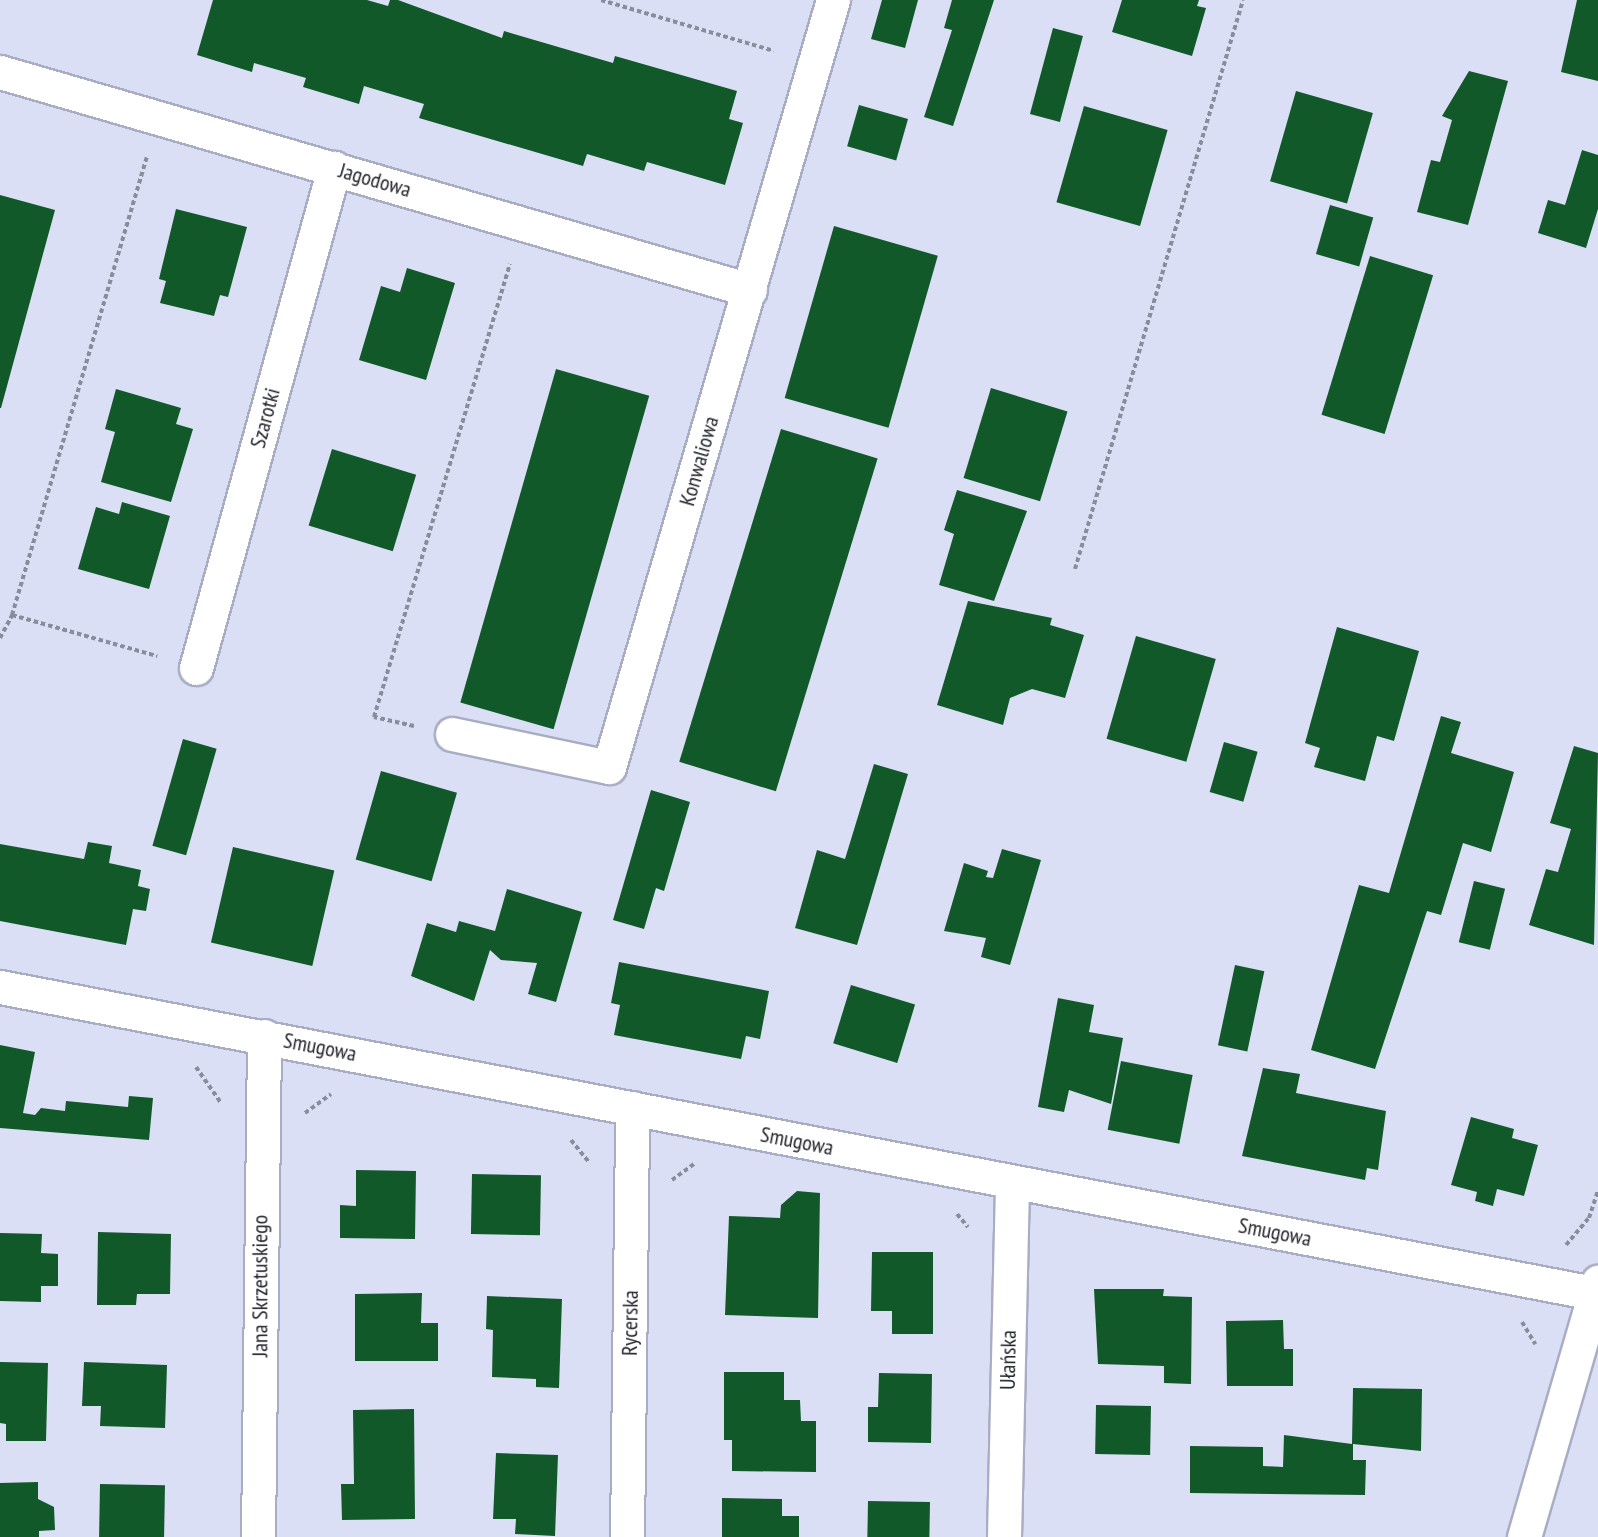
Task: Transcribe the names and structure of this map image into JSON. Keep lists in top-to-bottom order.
{
  "streets": {
    "street": [
      "Jagodowa",
      "Szarotki",
      "Konwaliowa",
      "Smugowa",
      "Jana Skrzetuskiego",
      "Rycerska",
      "Ułańska"
    ]
  },
  "crossings": [
    ["Jagodowa", "Szarotki"],
    ["Jagodowa", "Konwaliowa"],
    ["Smugowa", "Jana Skrzetuskiego"],
    ["Smugowa", "Rycerska"],
    ["Smugowa", "Ułańska"]
  ]
}
